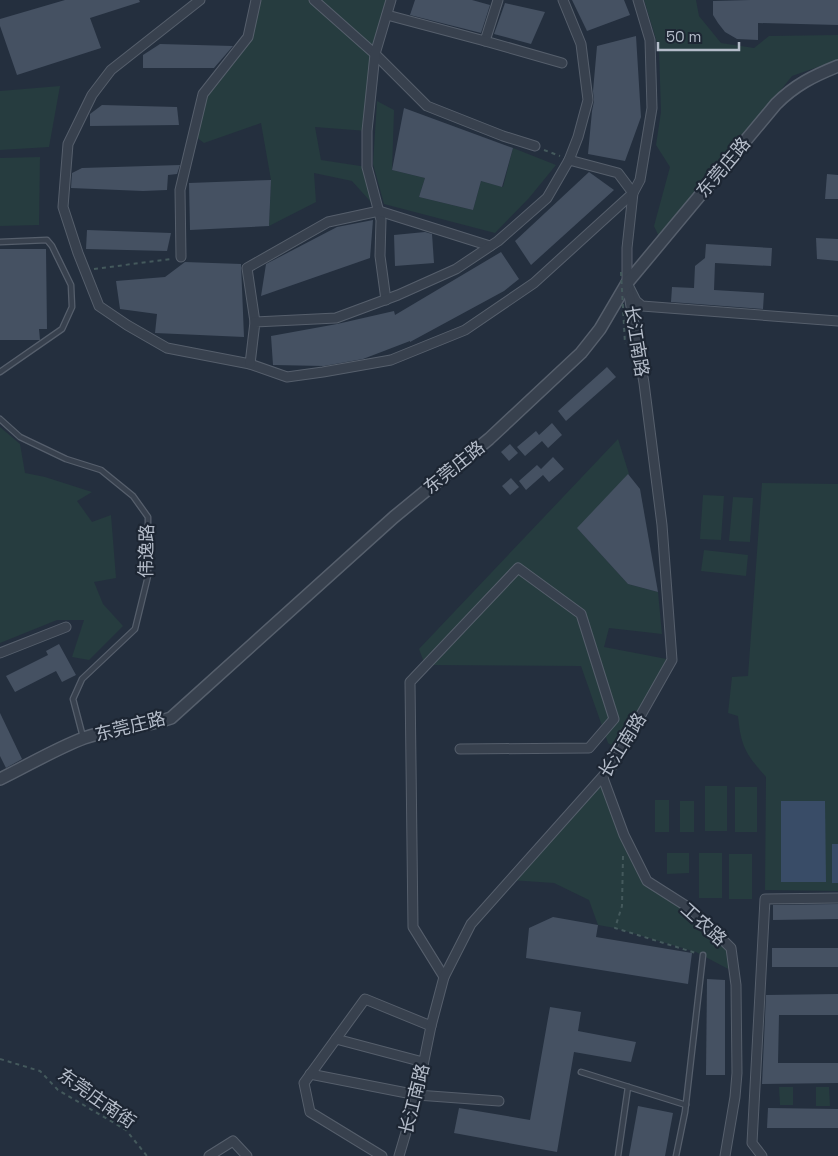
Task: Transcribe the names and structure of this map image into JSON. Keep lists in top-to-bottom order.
{
  "streets": {
    "street": ["东莞庄路", "长江南路", "工农路"],
    "lane": ["伟逸路"],
    "path": ["东莞庄南街"]
  },
  "crossings": [
    ["东莞庄路", "长江南路"],
    ["东莞庄路", "伟逸路"],
    ["长江南路", "工农路"]
  ],
  "scale_bar": "50 m"
}
